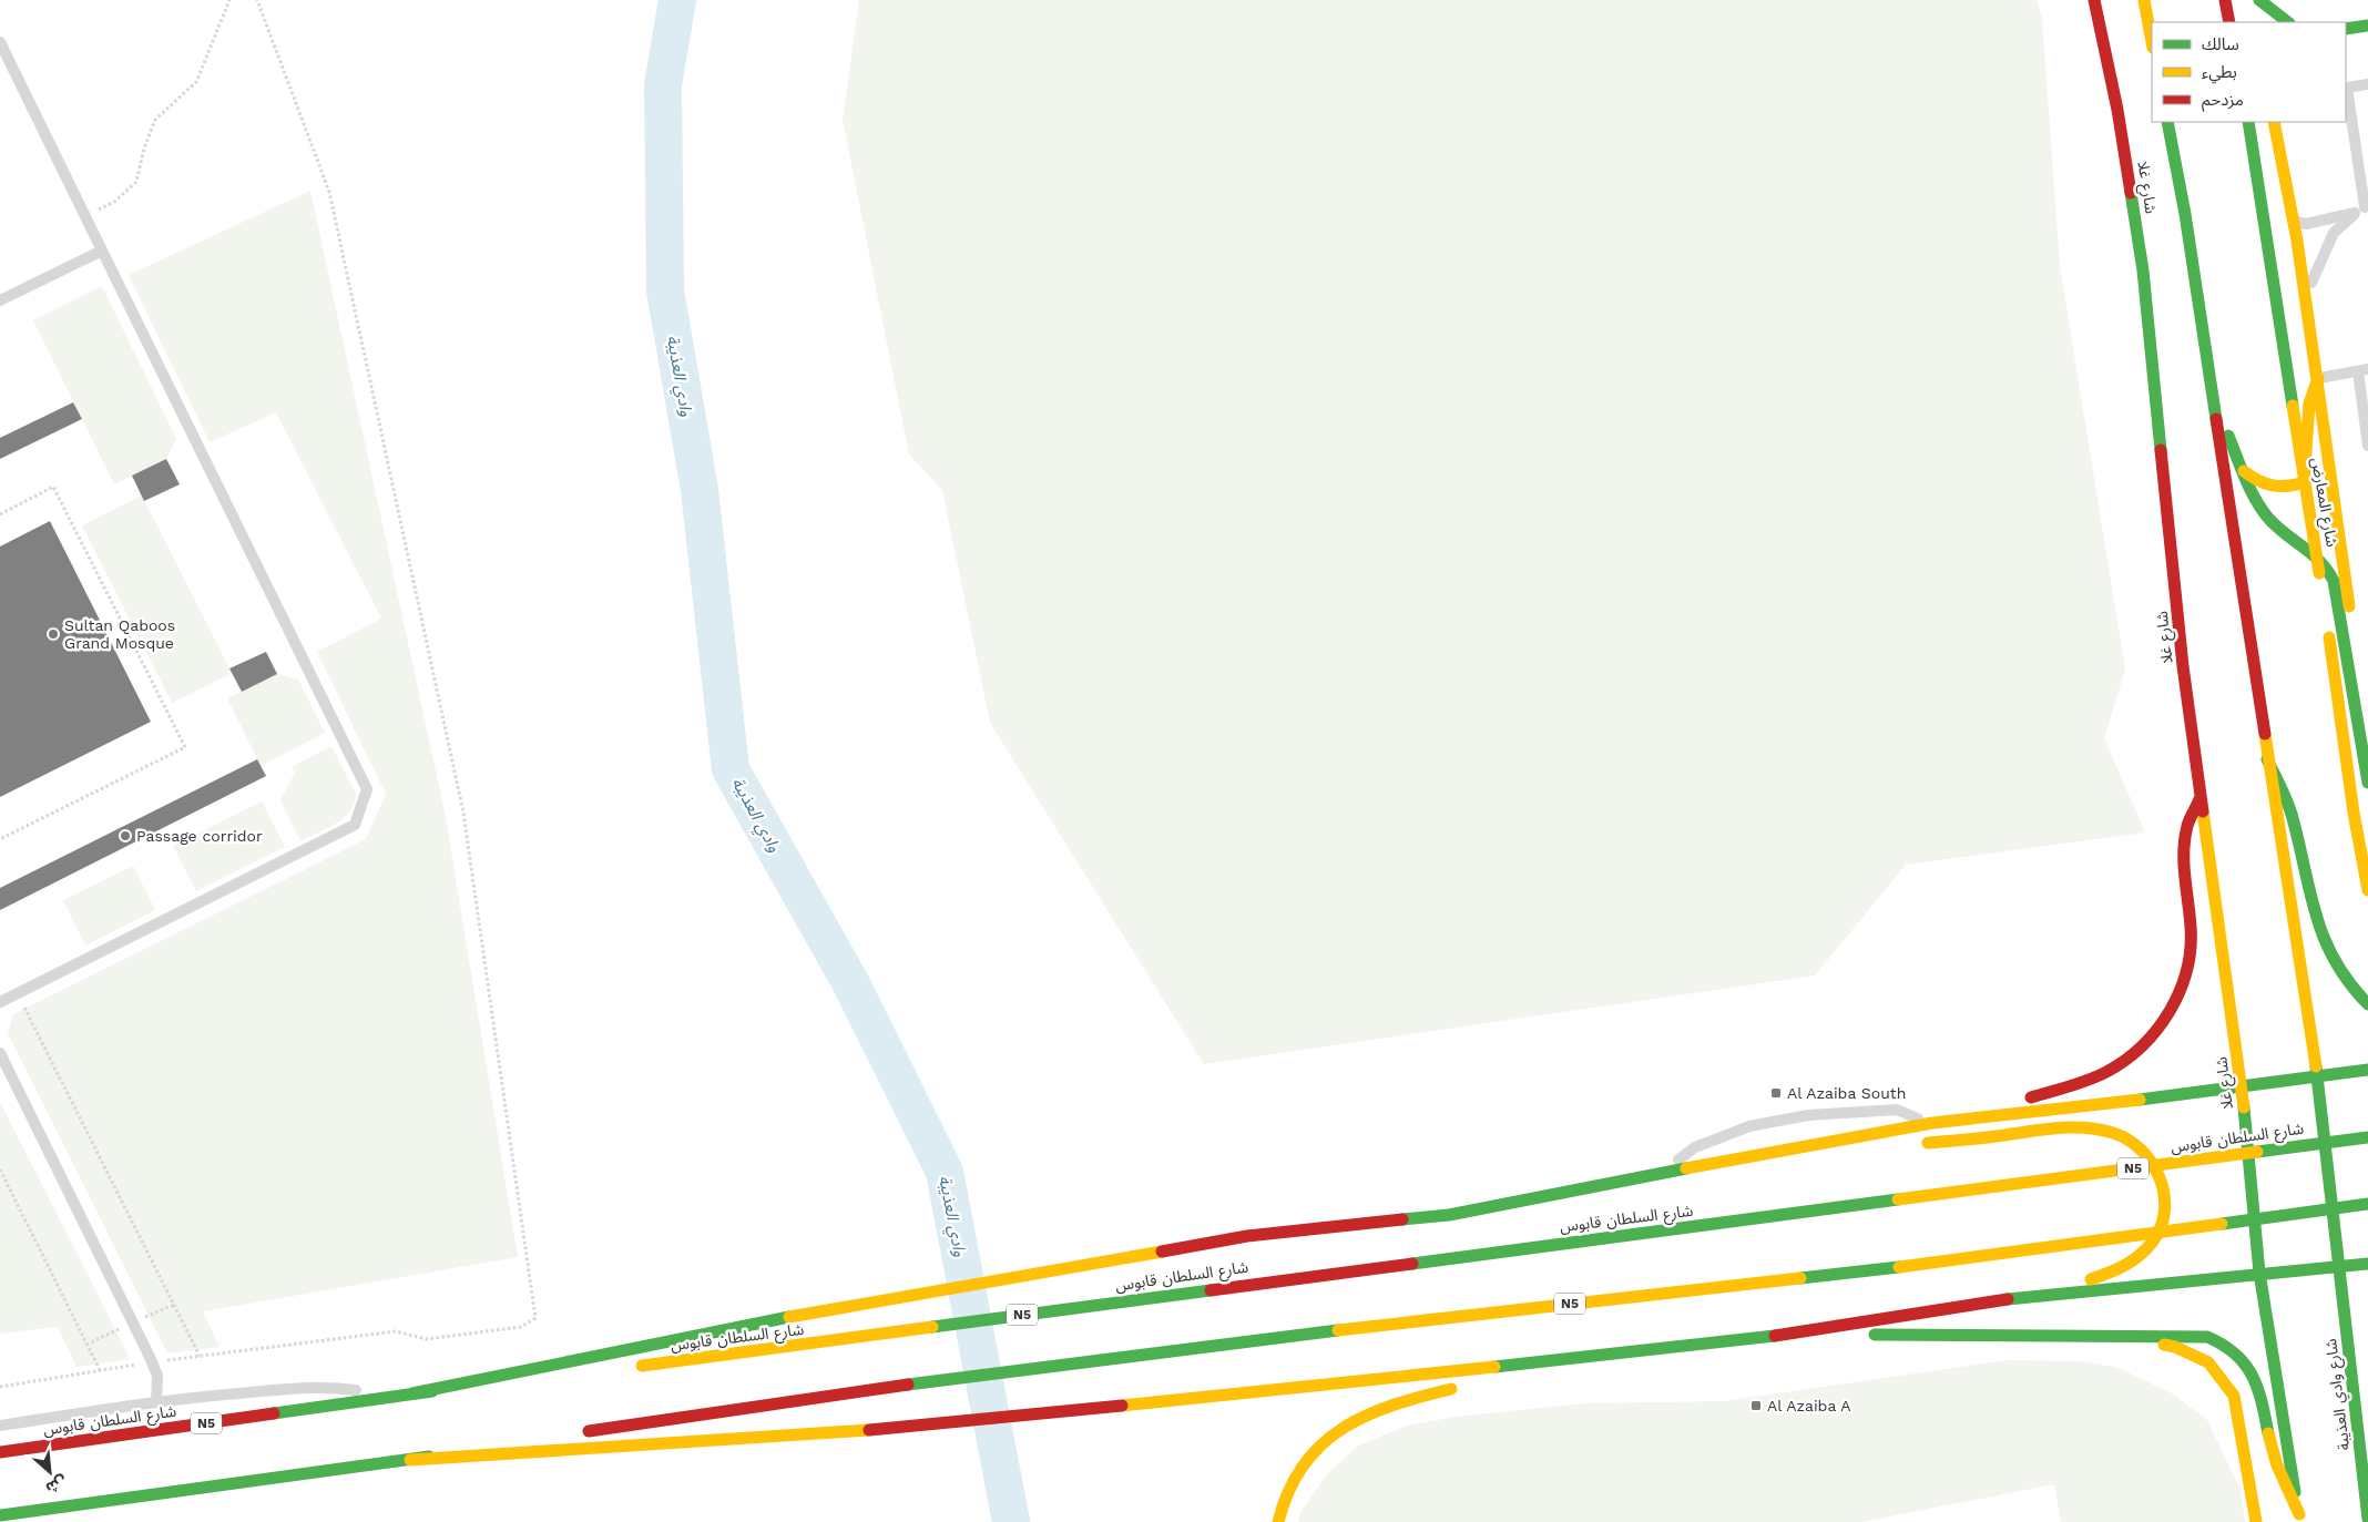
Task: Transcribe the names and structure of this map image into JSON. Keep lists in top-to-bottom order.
{
  "streets": {
    "main road": [
      "شارع غلا",
      "شارع المعارض",
      "شارع السلطان قابوس",
      "N5",
      "شارع وادي العذيبة"
    ]
  },
  "crossings": [
    ["شارع غلا", "شارع وادي العذيبة"]
  ],
  "water": ["وادي العذيبة"],
  "places": {
    "other": ["Sultan Qaboos Grand Mosque", "Passage corridor"],
    "transit": ["Al Azaiba South", "Al Azaiba A"]
  },
  "legend": ["سالك", "بطيء", "مزدحم"],
  "north": "bottom right"
}
